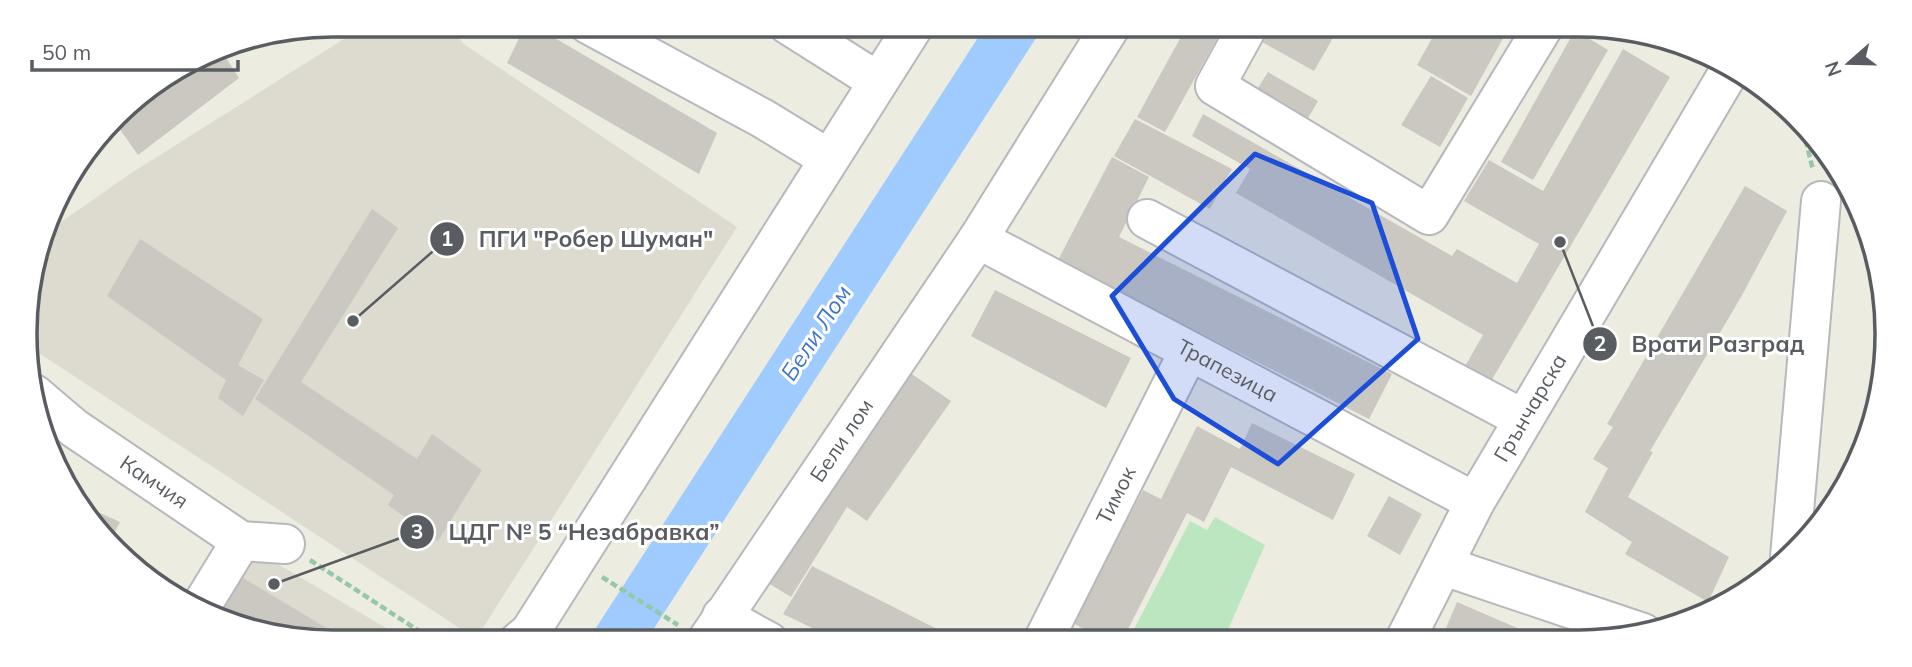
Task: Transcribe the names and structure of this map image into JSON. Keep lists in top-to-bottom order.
{
  "streets": {
    "street": [
      "Трапезица",
      "Грънчарска",
      "Бели лом",
      "Камчия",
      "Тимок"
    ]
  },
  "crossings": [
    ["Трапезица", "Грънчарска"],
    ["Трапезица", "Бели лом"],
    ["Трапезица", "Тимок"]
  ],
  "water": ["Бели Лом"],
  "places": ["Врати Разград", "ПГИ \"Робер Шуман\"", "ЦДГ № 5 “Незабравка”"],
  "scale_bar": "50 m",
  "north": "left"
}
